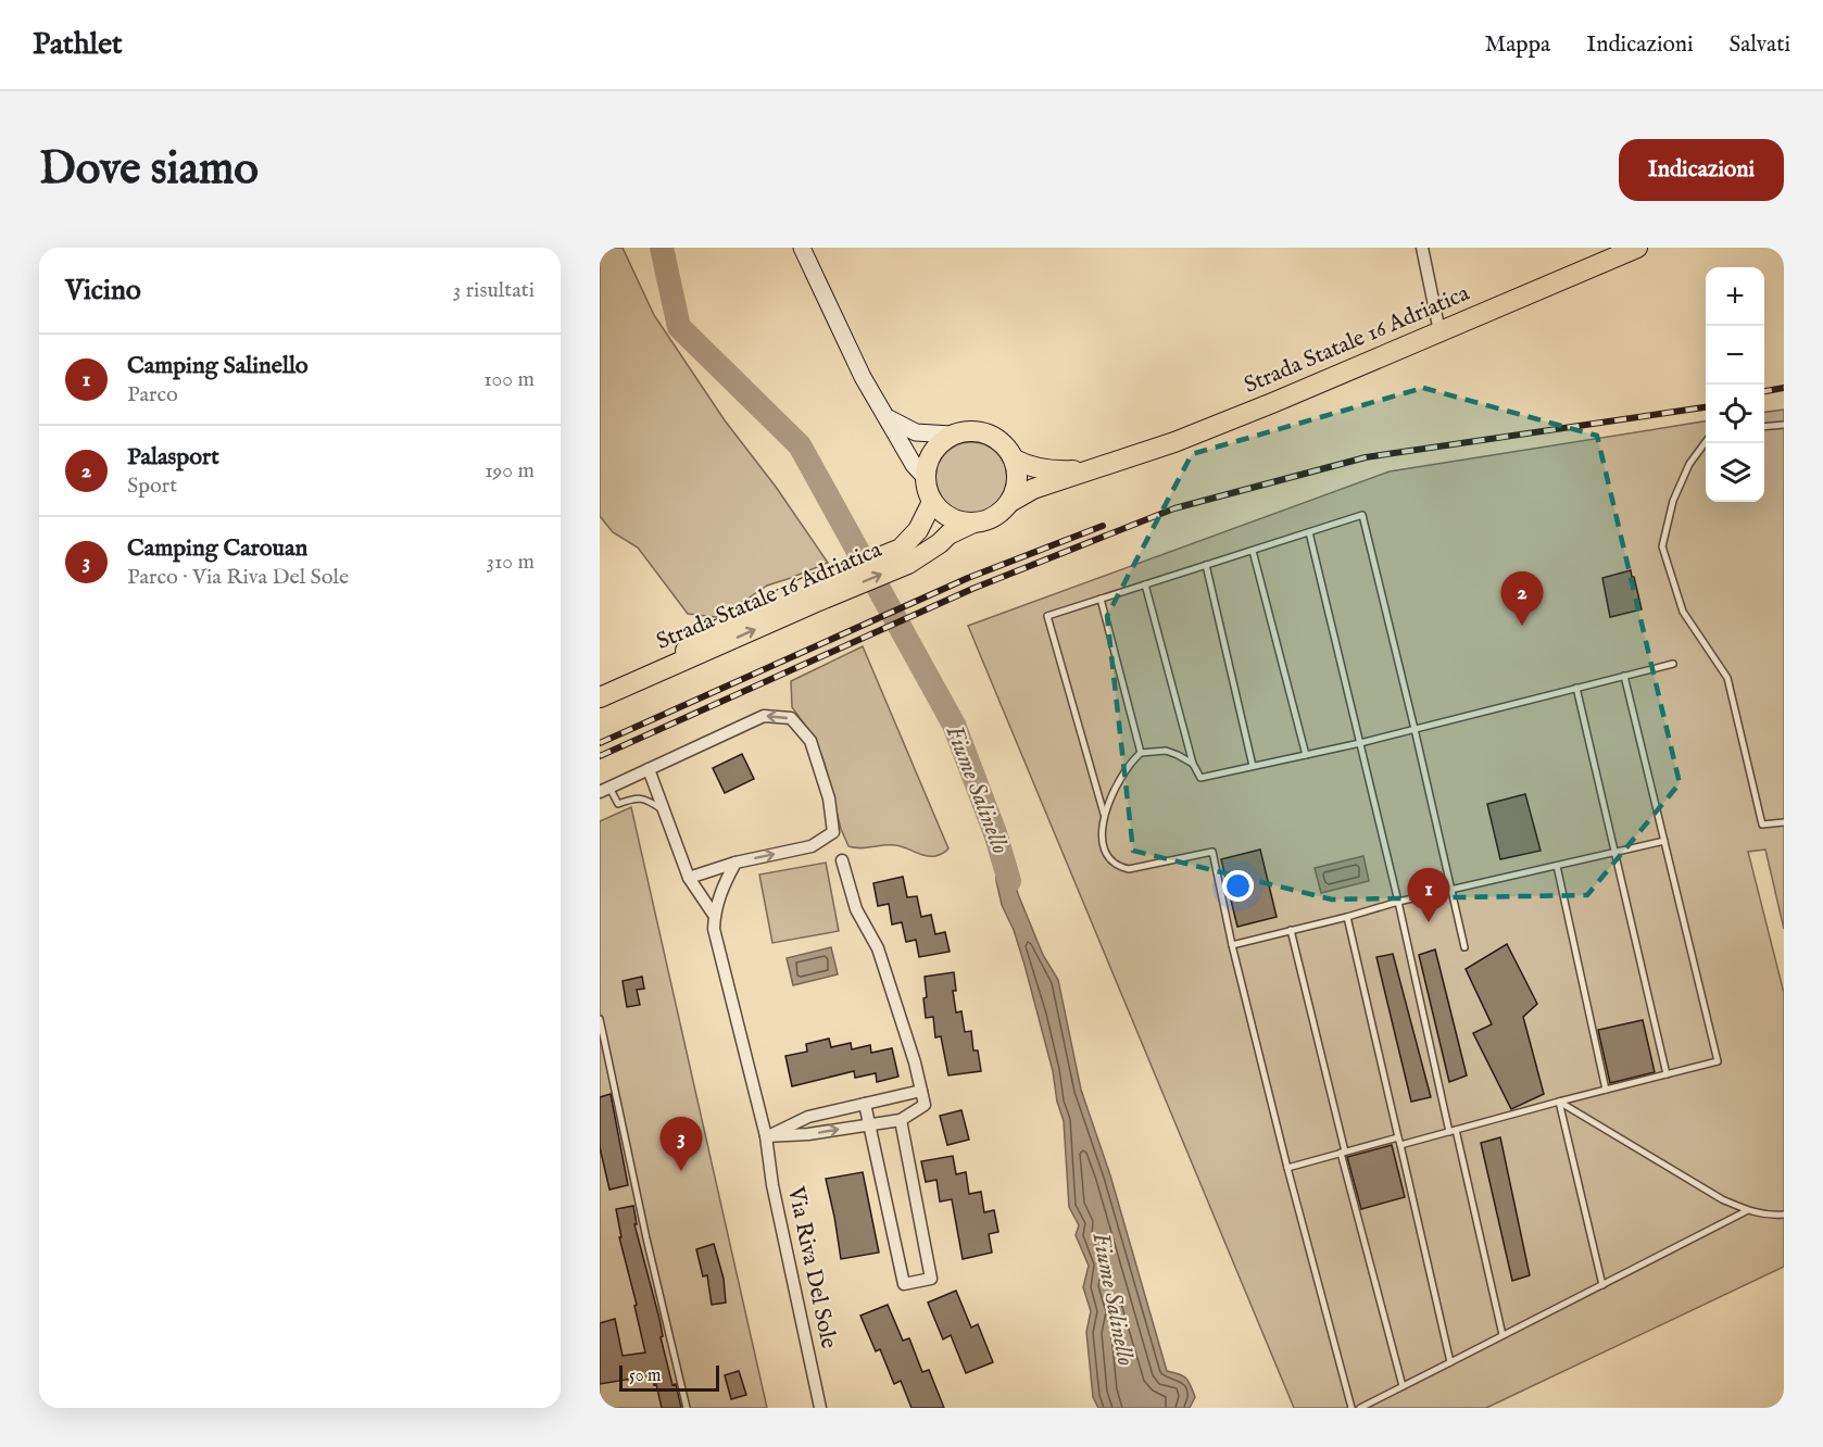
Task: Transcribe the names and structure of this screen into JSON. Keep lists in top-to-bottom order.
{
  "streets": {
    "main road": ["Strada Statale 16 Adriatica"],
    "street": ["Via Riva Del Sole"]
  },
  "water": ["Fiume Salinello"],
  "scale_bar": "50 m",
  "page": {
    "header": "Pathlet",
    "nav": ["Mappa", "Indicazioni", "Salvati"],
    "buttons": "Indicazioni",
    "title": "Dove siamo",
    "heading": ["Vicino", "3 risultati"],
    "map_buttons": ["+", "−"],
    "list": [
      {
        "mark": "1",
        "name": "Camping Salinello",
        "note": "Parco",
        "value": "100 m"
      },
      {
        "mark": "2",
        "name": "Palasport",
        "note": "Sport",
        "value": "190 m"
      },
      {
        "mark": "3",
        "name": "Camping Carouan",
        "note": "Parco · Via Riva Del Sole",
        "value": "310 m"
      }
    ],
    "pins": ["2", "1", "3"],
    "scale": "50 m"
  }
}
